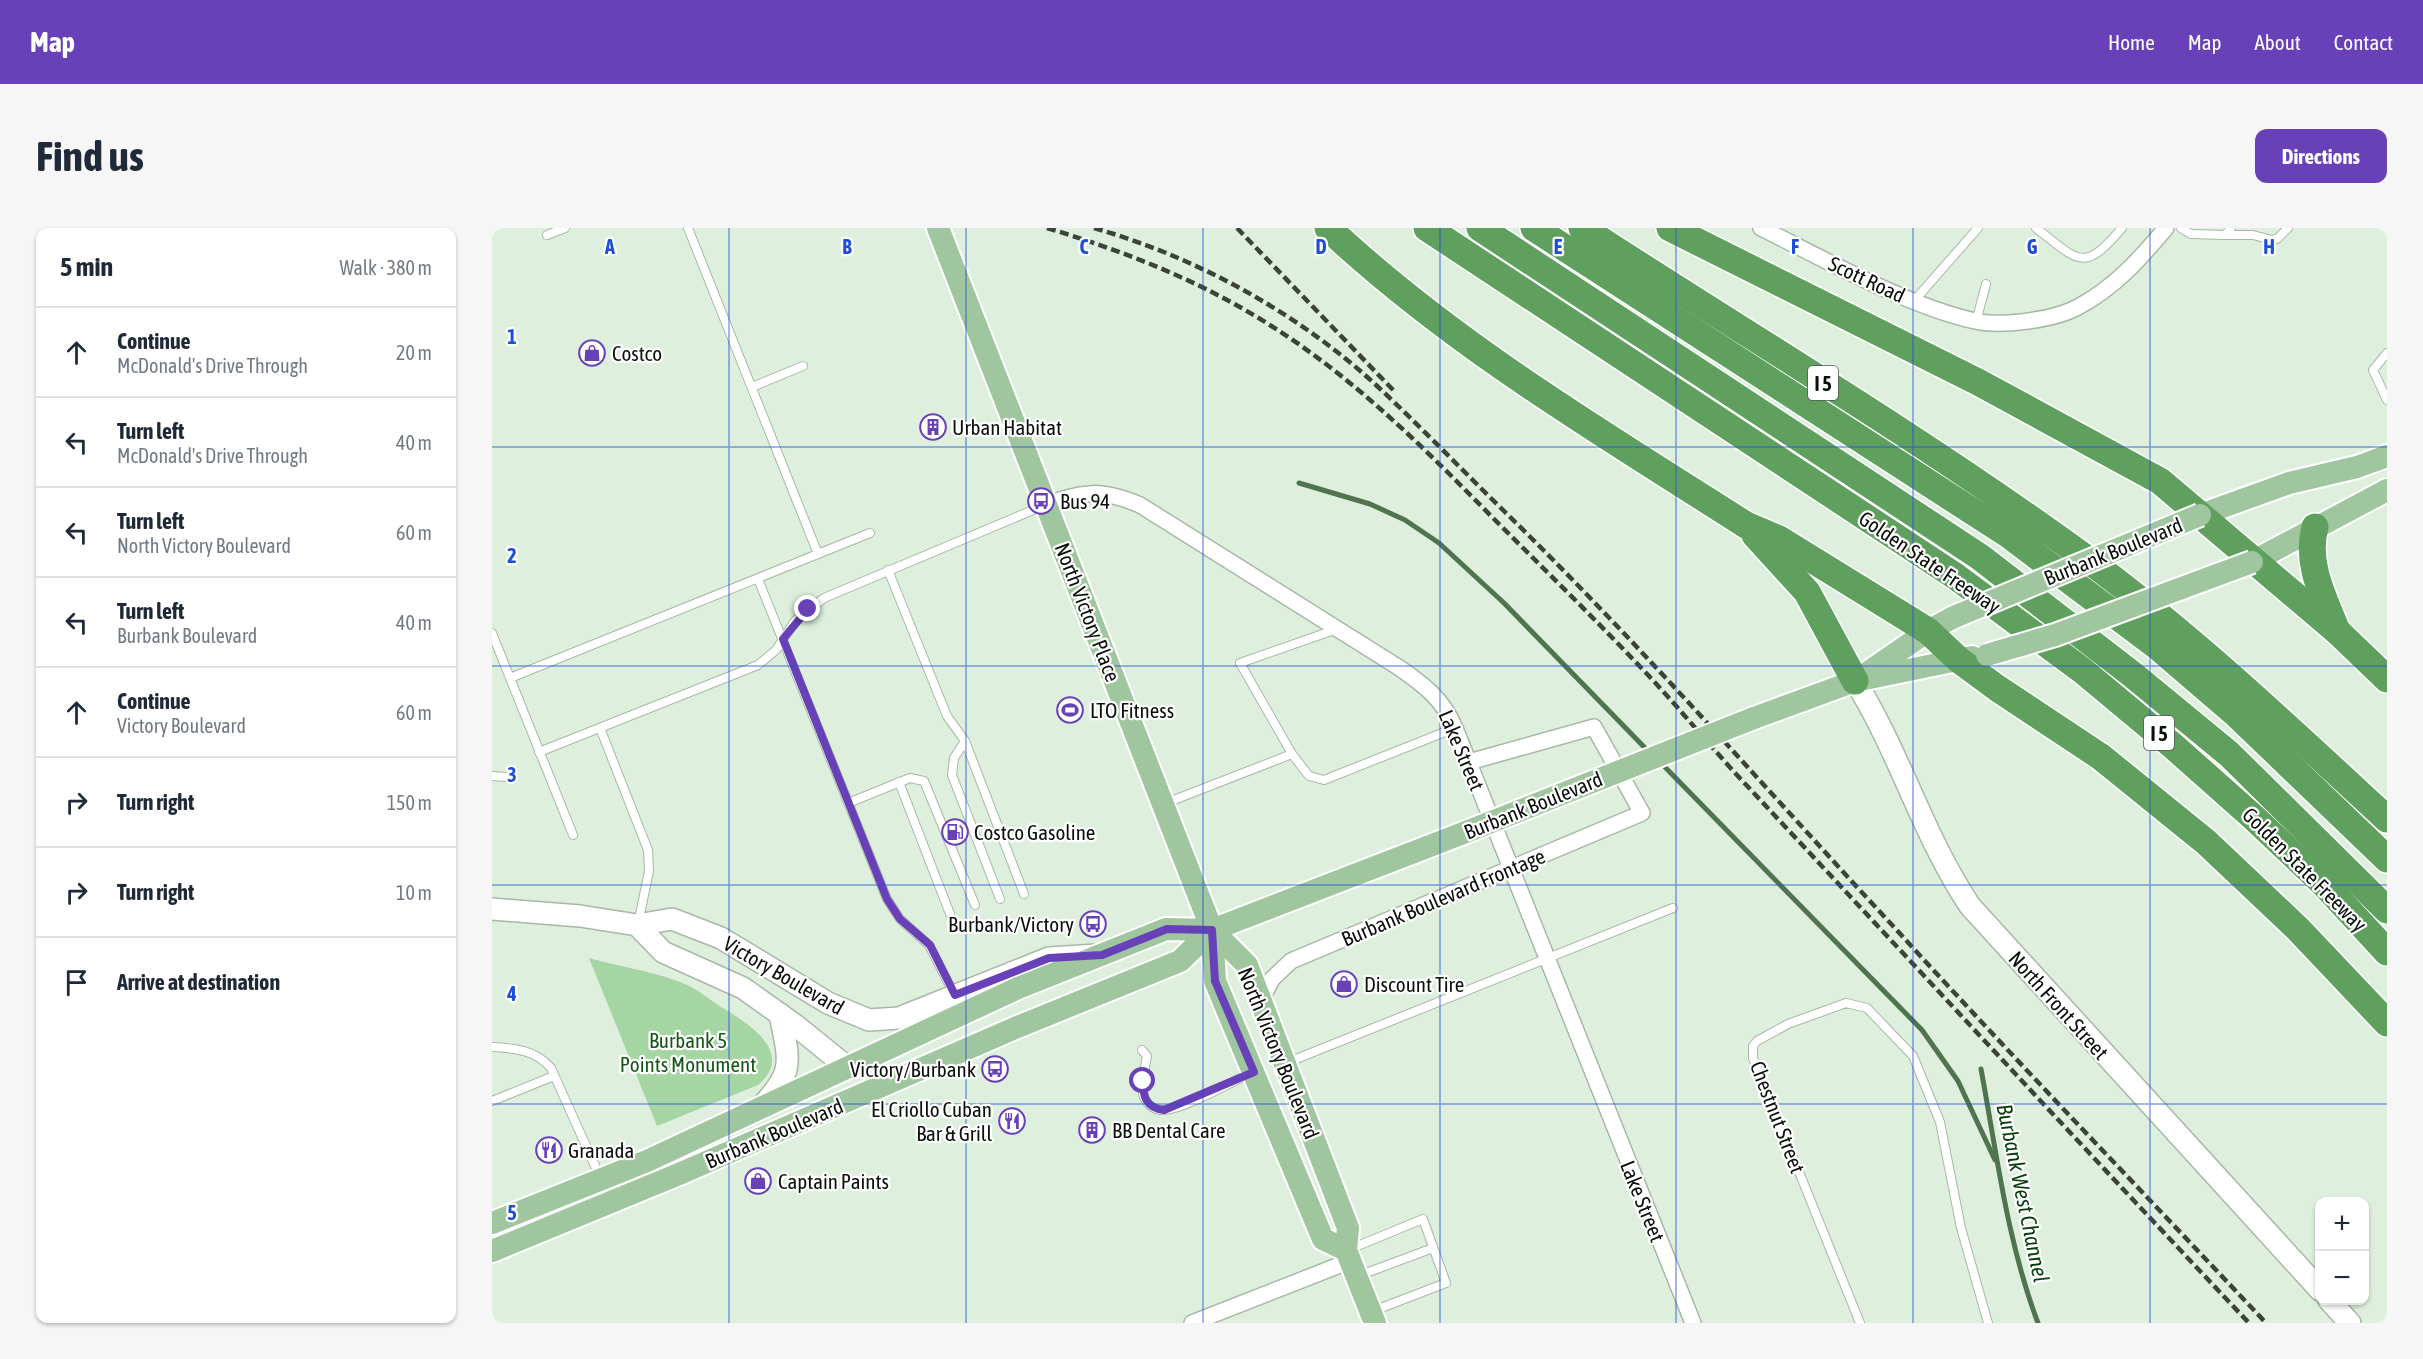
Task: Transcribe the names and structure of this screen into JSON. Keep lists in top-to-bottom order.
{
  "streets": {
    "highway": ["I 5", "Golden State Freeway"],
    "main road": [
      "Burbank Boulevard",
      "North Victory Place",
      "Victory Boulevard",
      "North Front Street",
      "North Victory Boulevard"
    ],
    "street": ["Scott Road", "Lake Street", "Burbank Boulevard Frontage"],
    "lane": ["Chestnut Street"]
  },
  "crossings": [
    ["Burbank Boulevard", "North Victory Place"],
    ["Burbank Boulevard", "Victory Boulevard"],
    ["Burbank Boulevard", "North Front Street"],
    ["Burbank Boulevard", "North Victory Boulevard"],
    ["North Victory Place", "Lake Street"],
    ["North Victory Place", "North Victory Boulevard"],
    ["Lake Street", "Burbank Boulevard Frontage"],
    ["Burbank Boulevard Frontage", "North Victory Boulevard"]
  ],
  "water": ["Burbank West Channel"],
  "parks": ["Burbank 5 Points Monument"],
  "places": {
    "shop": ["Costco", "Discount Tire", "Captain Paints"],
    "building": ["Urban Habitat", "BB Dental Care"],
    "bus stop": ["Bus 94", "Burbank/Victory", "Victory/Burbank"],
    "sports": ["LTO Fitness"],
    "fuel station": ["Costco Gasoline"],
    "restaurant": ["El Criollo Cuban Bar & Grill", "Granada"]
  },
  "page": {
    "header": "Map",
    "nav": [
      "Home",
      "Map",
      "About",
      "Contact"
    ],
    "buttons": "Directions",
    "title": "Find us",
    "heading": ["5 min", "Walk · 380 m"],
    "list": [
      ["Continue", "McDonald's Drive Through", "20 m"],
      ["Turn left", "McDonald's Drive Through", "40 m"],
      ["Turn left", "North Victory Boulevard", "60 m"],
      ["Turn left", "Burbank Boulevard", "40 m"],
      ["Continue", "Victory Boulevard", "60 m"],
      ["Turn right", "150 m"],
      ["Turn right", "10 m"],
      "Arrive at destination"
    ],
    "map_buttons": ["+", "−"]
  },
  "grid": {
    "columns": [
      "A",
      "B",
      "C",
      "D",
      "E",
      "F",
      "G",
      "H"
    ],
    "rows": [
      "1",
      "2",
      "3",
      "4",
      "5"
    ]
  }
}
